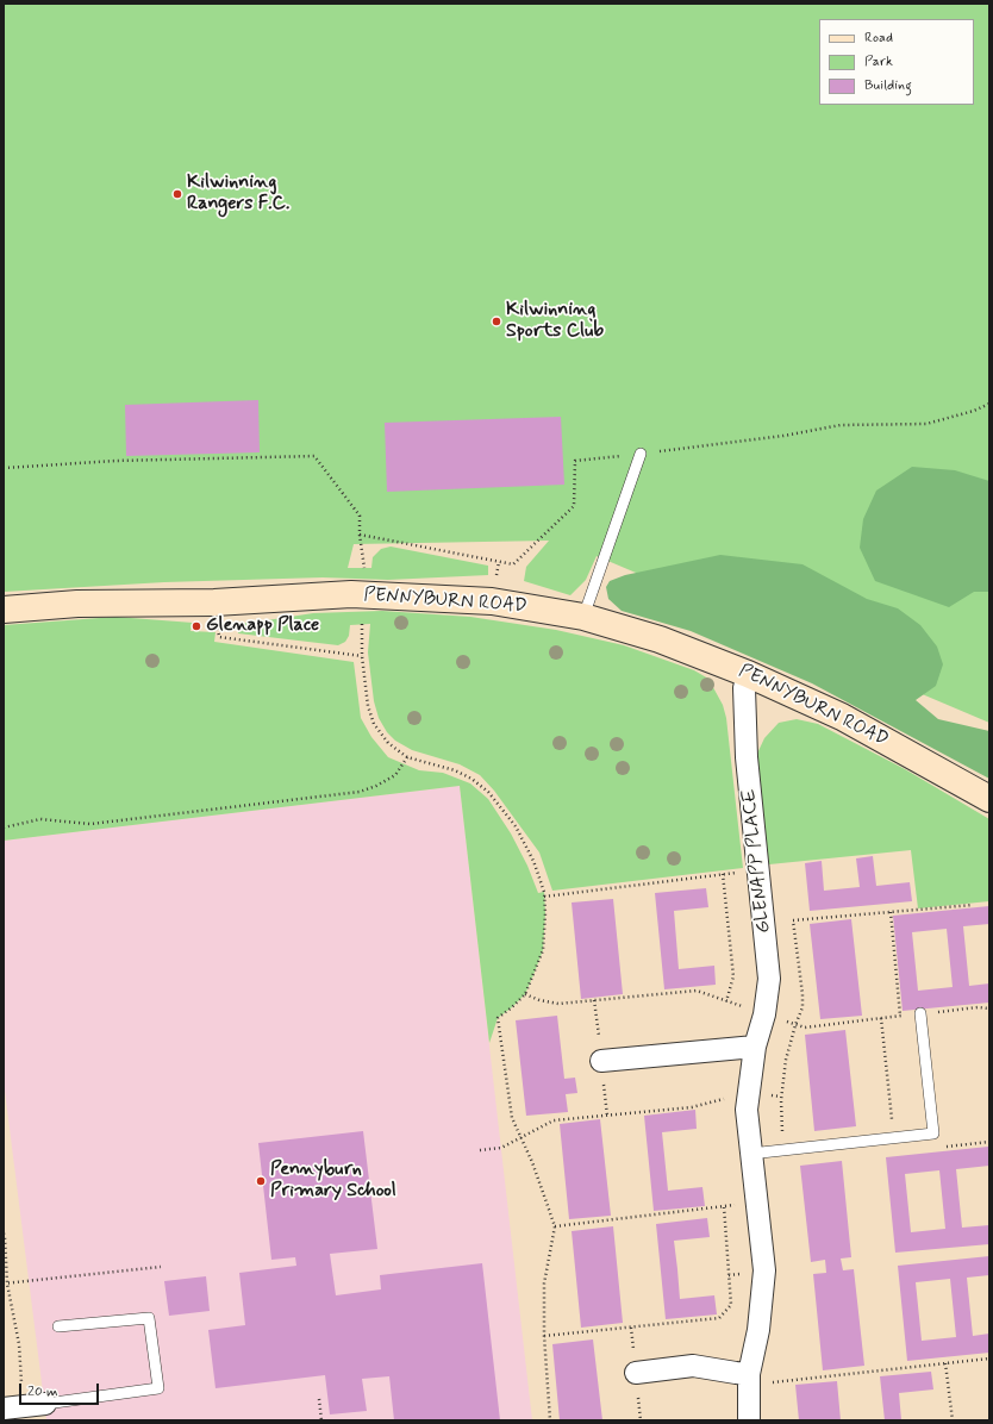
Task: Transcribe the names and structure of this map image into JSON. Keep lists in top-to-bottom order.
{
  "streets": {
    "street": ["PENNYBURN ROAD", "GLENAPP PLACE"]
  },
  "crossings": [
    ["PENNYBURN ROAD", "GLENAPP PLACE"]
  ],
  "places": [
    "Kilwinning Rangers F.C.",
    "Kilwinning Sports Club",
    "Glenapp Place",
    "Pennyburn Primary School"
  ],
  "legend": ["Road", "Park", "Building"],
  "scale_bar": "20 m"
}
